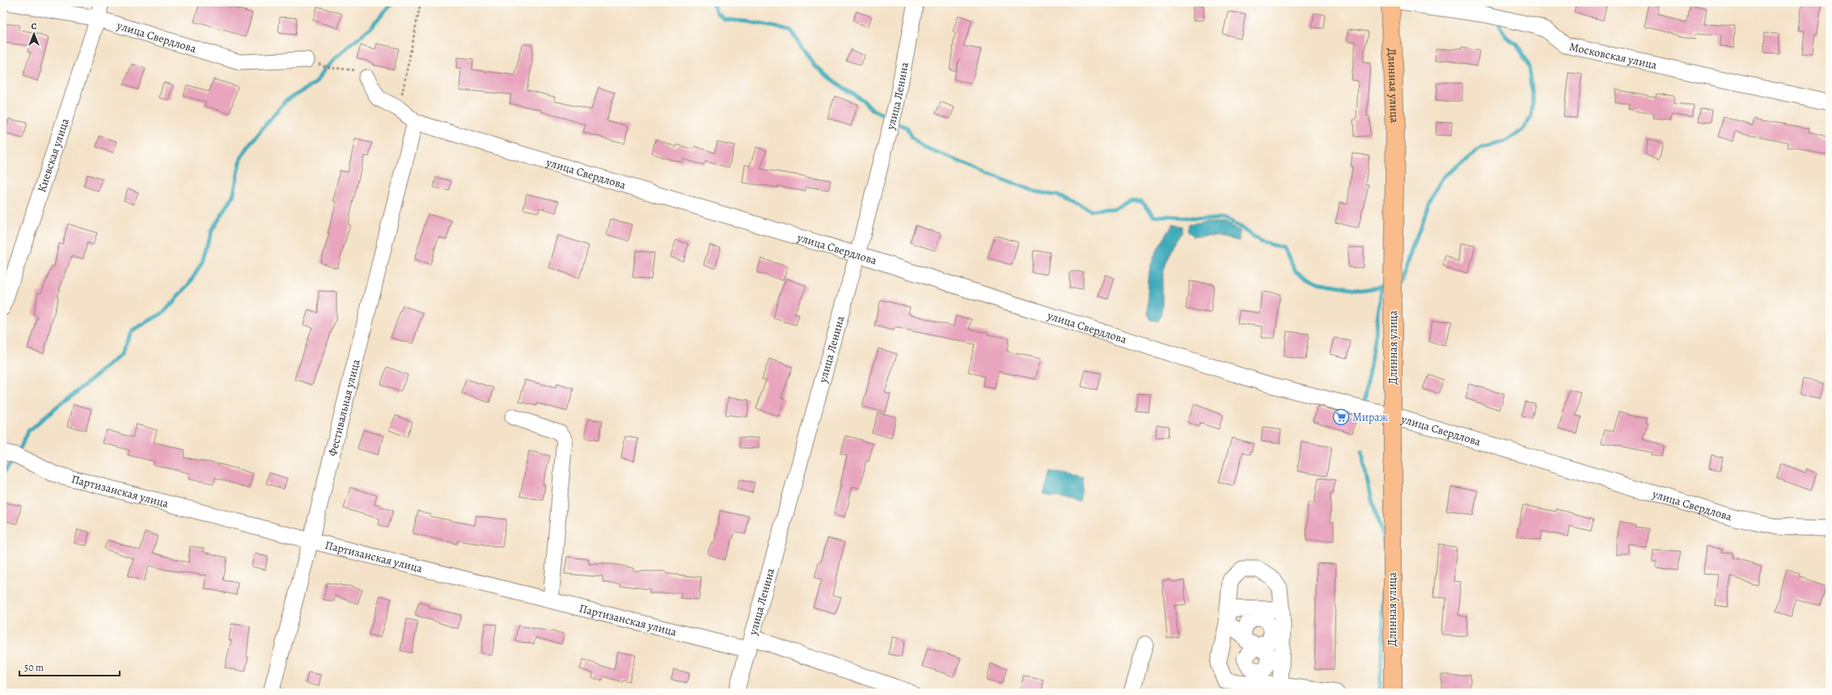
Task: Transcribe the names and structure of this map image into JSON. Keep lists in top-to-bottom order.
{
  "streets": {
    "main road": ["Длинная улица"],
    "street": [
      "улица Свердлова",
      "Московская улица",
      "улица Ленина",
      "Киевская улица",
      "Фестивальная улица",
      "Партизанская улица"
    ]
  },
  "crossings": [
    ["улица Свердлова", "Длинная улица"],
    ["улица Свердлова", "улица Ленина"],
    ["улица Свердлова", "Киевская улица"],
    ["улица Свердлова", "Фестивальная улица"],
    ["улица Ленина", "Партизанская улица"],
    ["Фестивальная улица", "Партизанская улица"]
  ],
  "places": {
    "supermarket": ["Мираж"]
  },
  "scale_bar": "50 m",
  "north": "top"
}
